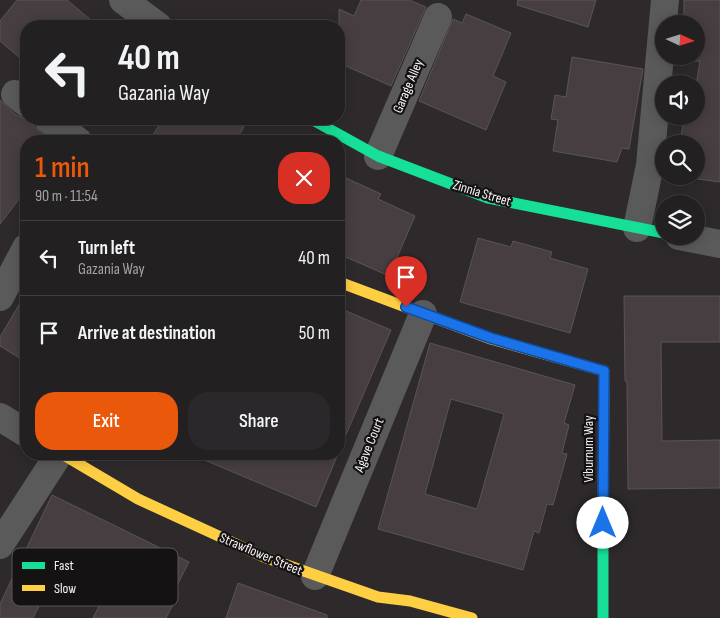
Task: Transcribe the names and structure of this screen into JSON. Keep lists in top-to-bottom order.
{
  "streets": {
    "street": [
      "Garage Alley",
      "Zinnia Street",
      "Agave Court",
      "Viburnum Way",
      "Strawflower Street"
    ]
  },
  "crossings": [
    ["Garage Alley", "Zinnia Street"],
    ["Agave Court", "Viburnum Way"],
    ["Agave Court", "Strawflower Street"]
  ],
  "legend": ["Fast", "Slow"],
  "north": "right",
  "page": {
    "turn": ["40 m", "Gazania Way"],
    "heading": ["1 min", "90 m · 11:54"],
    "list": [
      {
        "name": "Turn left",
        "note": "Gazania Way",
        "value": "40 m"
      },
      {
        "name": "Arrive at destination",
        "value": "50 m"
      }
    ],
    "buttons": ["Exit", "Share"]
  }
}
